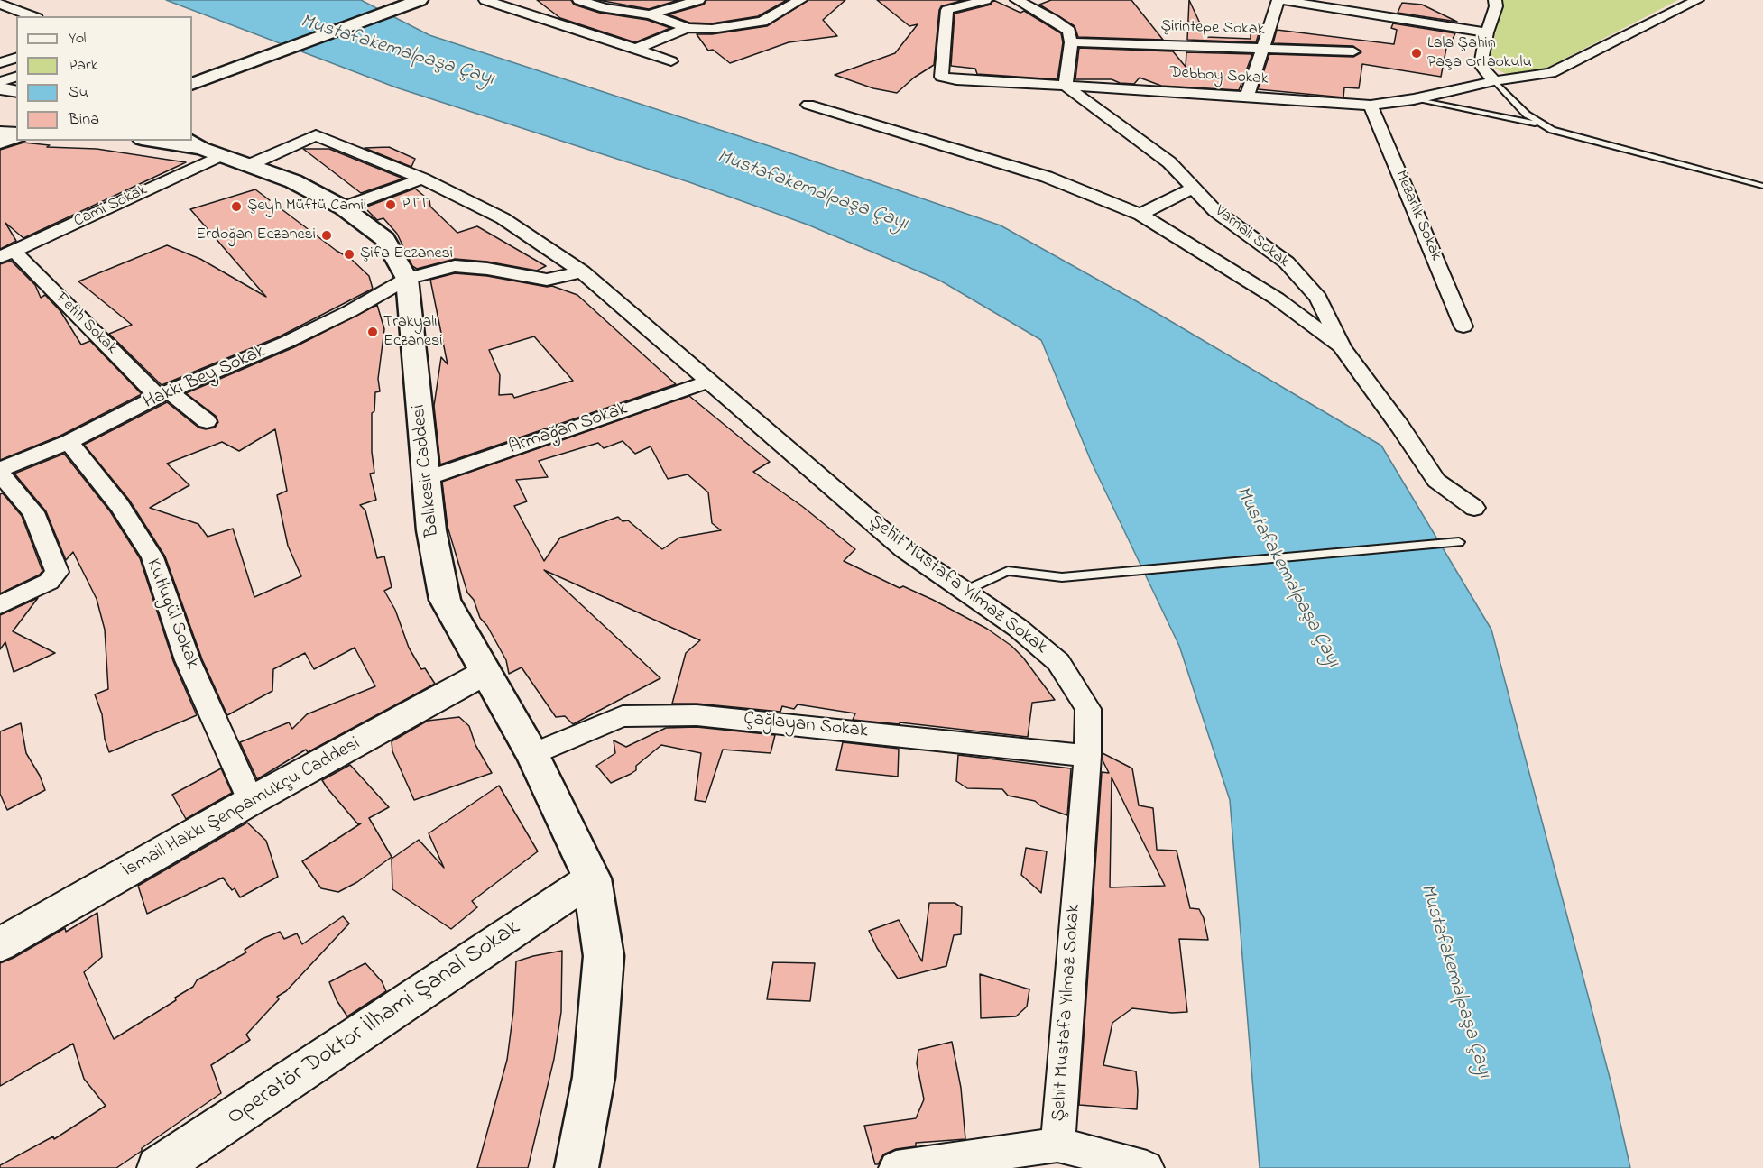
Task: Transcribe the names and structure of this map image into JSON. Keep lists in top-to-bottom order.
{
  "streets": {
    "main road": ["Balıkesir Caddesi"],
    "street": [
      "Şirintepe Sokak",
      "Debboy Sokak",
      "Cami Sokak",
      "Mezarlık Sokak",
      "Varnalı Sokak",
      "Fetih Sokak",
      "Hakkı Bey Sokak",
      "Armağan Sokak",
      "Şehit Mustafa Yılmaz Sokak",
      "Kutlugül Sokak",
      "Çağlayan Sokak",
      "İsmail Hakkı Şenpamukçu Caddesi",
      "Operatör Doktor İlhami Şanal Sokak"
    ]
  },
  "crossings": [
    ["Debboy Sokak", "Mezarlık Sokak"],
    ["Debboy Sokak", "Varnalı Sokak"],
    ["Cami Sokak", "Fetih Sokak"],
    ["Cami Sokak", "Balıkesir Caddesi"],
    ["Fetih Sokak", "Hakkı Bey Sokak"],
    ["Hakkı Bey Sokak", "Balıkesir Caddesi"],
    ["Hakkı Bey Sokak", "Kutlugül Sokak"],
    ["Armağan Sokak", "Balıkesir Caddesi"],
    ["Armağan Sokak", "Şehit Mustafa Yılmaz Sokak"],
    ["Balıkesir Caddesi", "Şehit Mustafa Yılmaz Sokak"],
    ["Balıkesir Caddesi", "Çağlayan Sokak"],
    ["Balıkesir Caddesi", "İsmail Hakkı Şenpamukçu Caddesi"],
    ["Balıkesir Caddesi", "Operatör Doktor İlhami Şanal Sokak"],
    ["Şehit Mustafa Yılmaz Sokak", "Çağlayan Sokak"],
    ["Kutlugül Sokak", "İsmail Hakkı Şenpamukçu Caddesi"]
  ],
  "water": ["Mustafakemalpaşa Çayı"],
  "places": [
    "Lala Şahin Paşa Ortaokulu",
    "PTT",
    "Şeyh Müftü Camii",
    "Erdoğan Eczanesi",
    "Şifa Eczanesi",
    "Trakyalı Eczanesi"
  ],
  "legend": [
    "Yol",
    "Park",
    "Su",
    "Bina"
  ]
}
